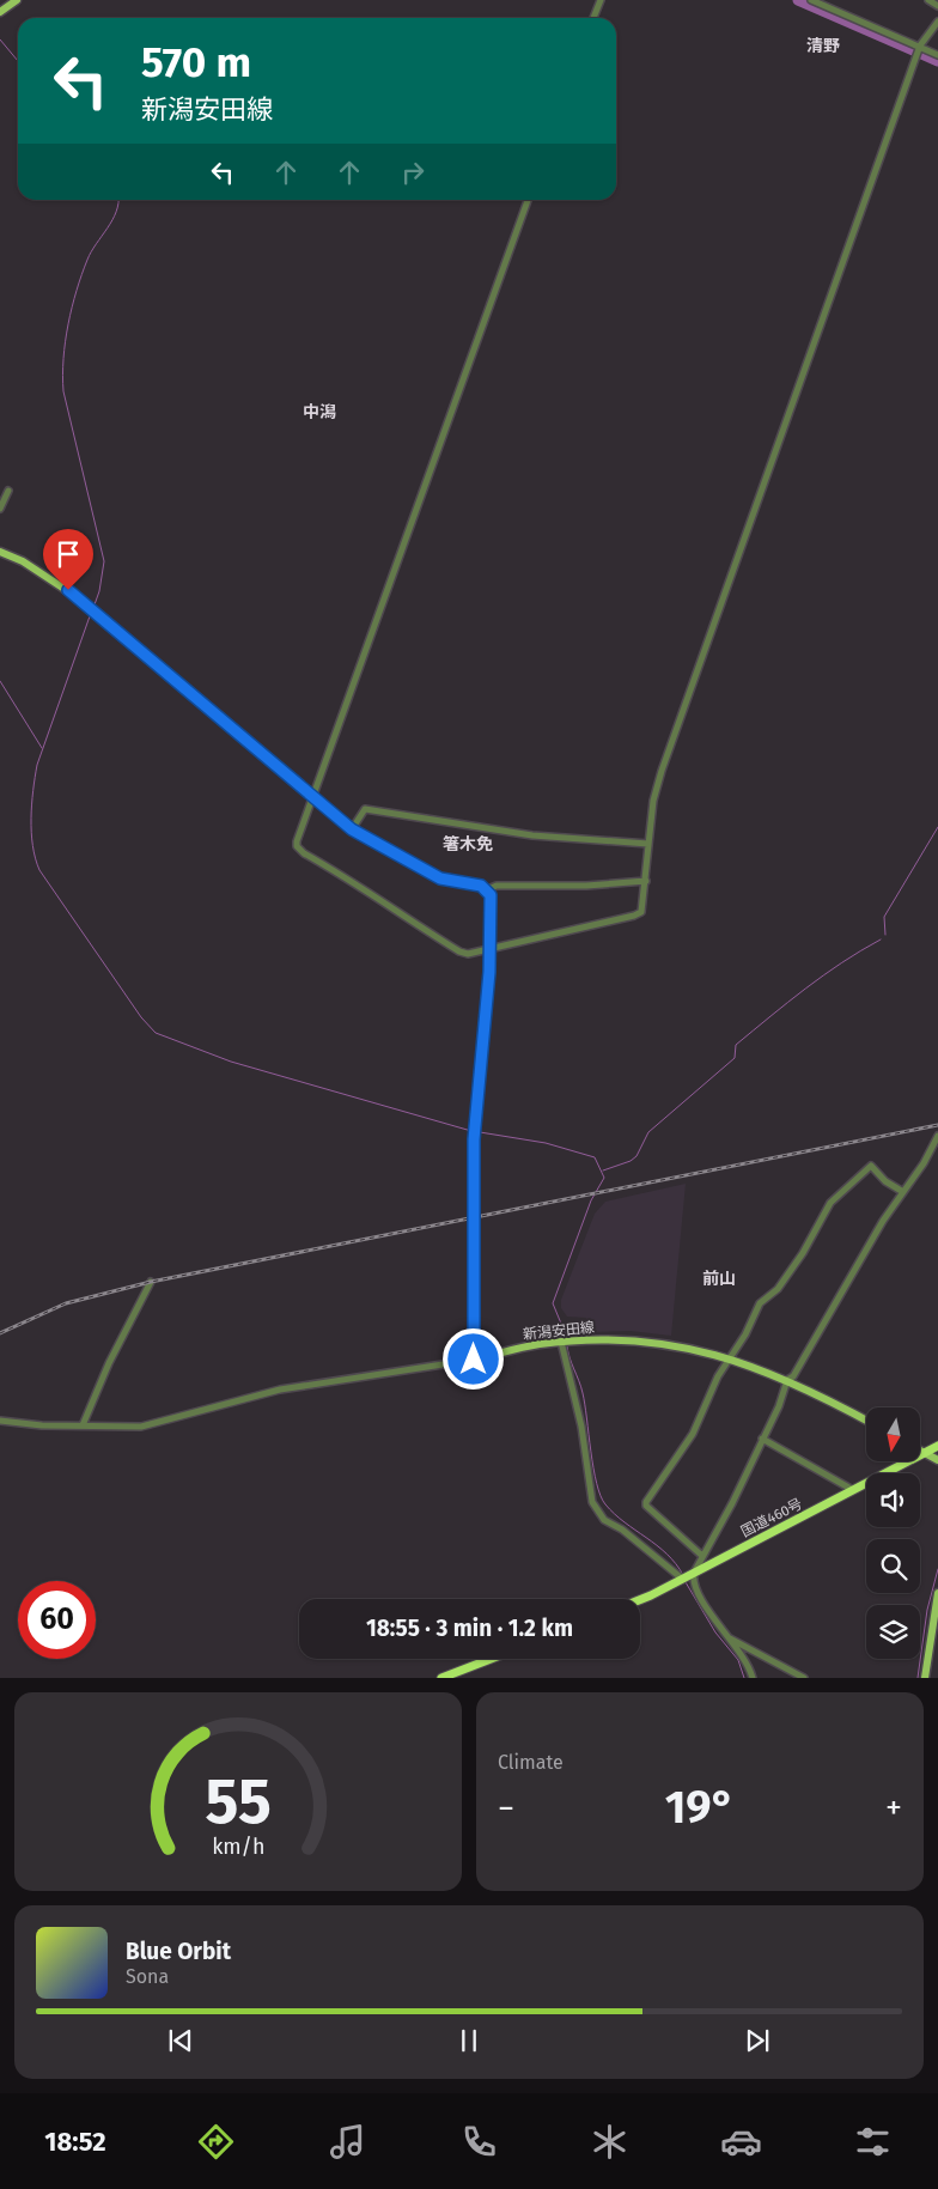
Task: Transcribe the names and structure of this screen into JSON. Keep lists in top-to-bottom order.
{
  "streets": {
    "highway": ["国道460号"],
    "main road": ["新潟安田線"]
  },
  "districts": [
    "清野",
    "中潟",
    "箸木免",
    "前山"
  ],
  "north": "bottom",
  "page": {
    "turn": ["570 m", "新潟安田線"],
    "limit": "60",
    "trip": "18:55 · 3 min · 1.2 km",
    "tile": "Climate",
    "heat": ["−", "19°", "+"],
    "song": ["Blue Orbit", "Sona"],
    "tabs": "18:52",
    "gauge": ["55", "km/h"]
  }
}
